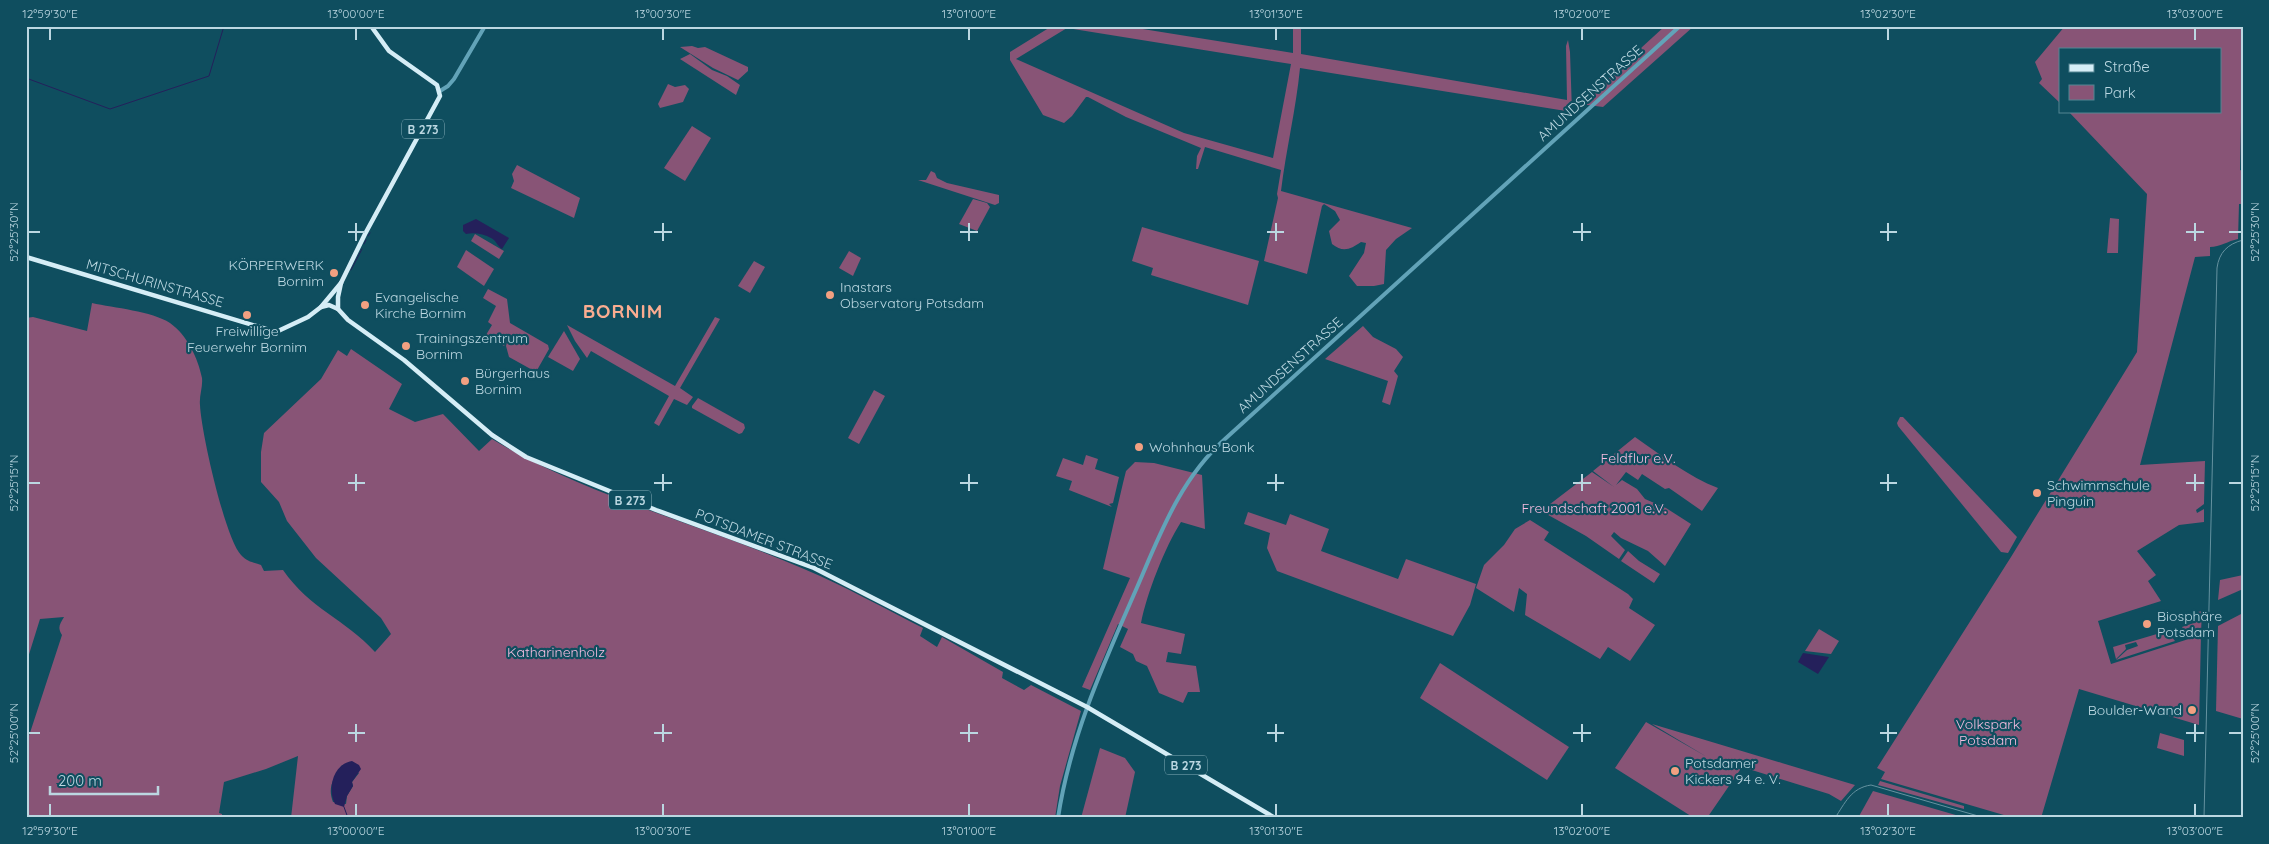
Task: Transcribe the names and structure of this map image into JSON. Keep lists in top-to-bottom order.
{
  "streets": {
    "main road": ["B 273", "MITSCHURINSTRASSE", "POTSDAMER STRASSE"],
    "street": ["AMUNDSENSTRASSE"]
  },
  "crossings": [
    ["AMUNDSENSTRASSE", "POTSDAMER STRASSE"],
    ["B 273", "POTSDAMER STRASSE"]
  ],
  "districts": ["BORNIM"],
  "parks": [
    "Feldflur e.V.",
    "Freundschaft 2001 e.V.",
    "Katharinenholz",
    "Volkspark Potsdam"
  ],
  "places": [
    "KÖRPERWERK Bornim",
    "Inastars Observatory Potsdam",
    "Evangelische Kirche Bornim",
    "Freiwillige Feuerwehr Bornim",
    "Trainingszentrum Bornim",
    "Bürgerhaus Bornim",
    "Wohnhaus Bonk",
    "Schwimmschule Pinguin",
    "Biosphäre Potsdam",
    "Boulder-Wand",
    "Potsdamer Kickers 94 e. V."
  ],
  "legend": ["Straße", "Park"],
  "scale_bar": "200 m",
  "coordinates": [
    "12°59'30\"E",
    "13°00'00\"E",
    "13°00'30\"E",
    "13°01'00\"E",
    "13°01'30\"E",
    "13°02'00\"E",
    "13°02'30\"E",
    "13°03'00\"E",
    "52°25'30\"N",
    "52°25'15\"N",
    "52°25'00\"N"
  ]
}
